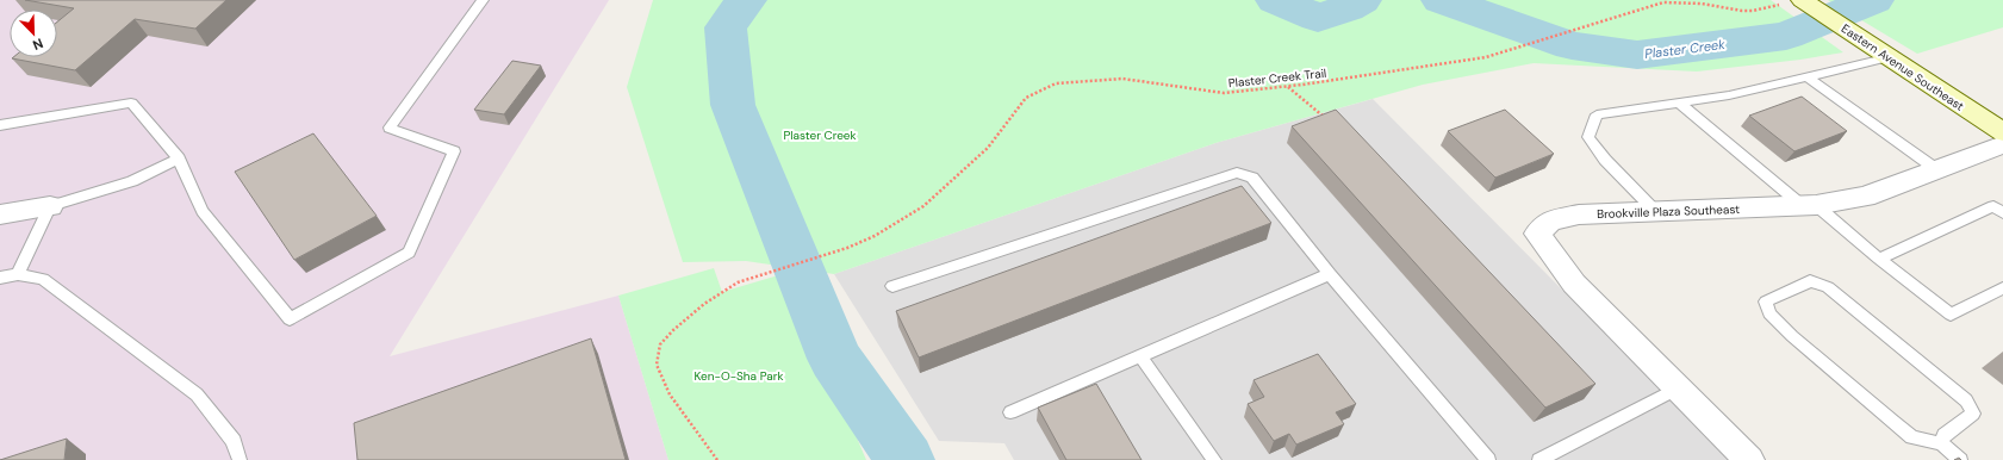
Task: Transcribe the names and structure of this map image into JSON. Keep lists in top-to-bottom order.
{
  "streets": {
    "main road": ["Eastern Avenue Southeast"],
    "street": ["Brookville Plaza Southeast"],
    "path": ["Plaster Creek Trail"]
  },
  "crossings": [
    ["Eastern Avenue Southeast", "Plaster Creek Trail"]
  ],
  "water": ["Plaster Creek"],
  "parks": ["Plaster Creek", "Ken-O-Sha Park"],
  "north": "bottom right"
}
